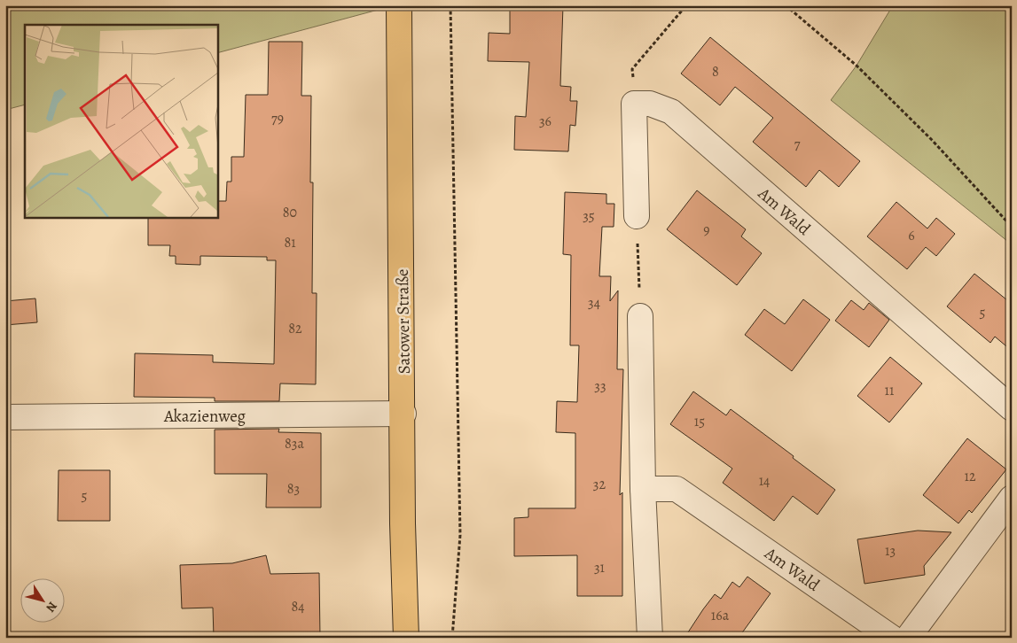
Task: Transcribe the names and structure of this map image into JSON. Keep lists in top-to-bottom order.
{
  "streets": {
    "main road": ["Satower Straße"],
    "street": ["Am Wald", "Akazienweg"]
  },
  "crossings": [
    ["Satower Straße", "Akazienweg"]
  ],
  "house_numbers": [
    "8",
    "79",
    "36",
    "7",
    "80",
    "35",
    "9",
    "6",
    "81",
    "34",
    "5",
    "82",
    "33",
    "11",
    "15",
    "83a",
    "12",
    "14",
    "32",
    "83",
    "5",
    "13",
    "31",
    "84",
    "16a"
  ],
  "north": "bottom right"
}
